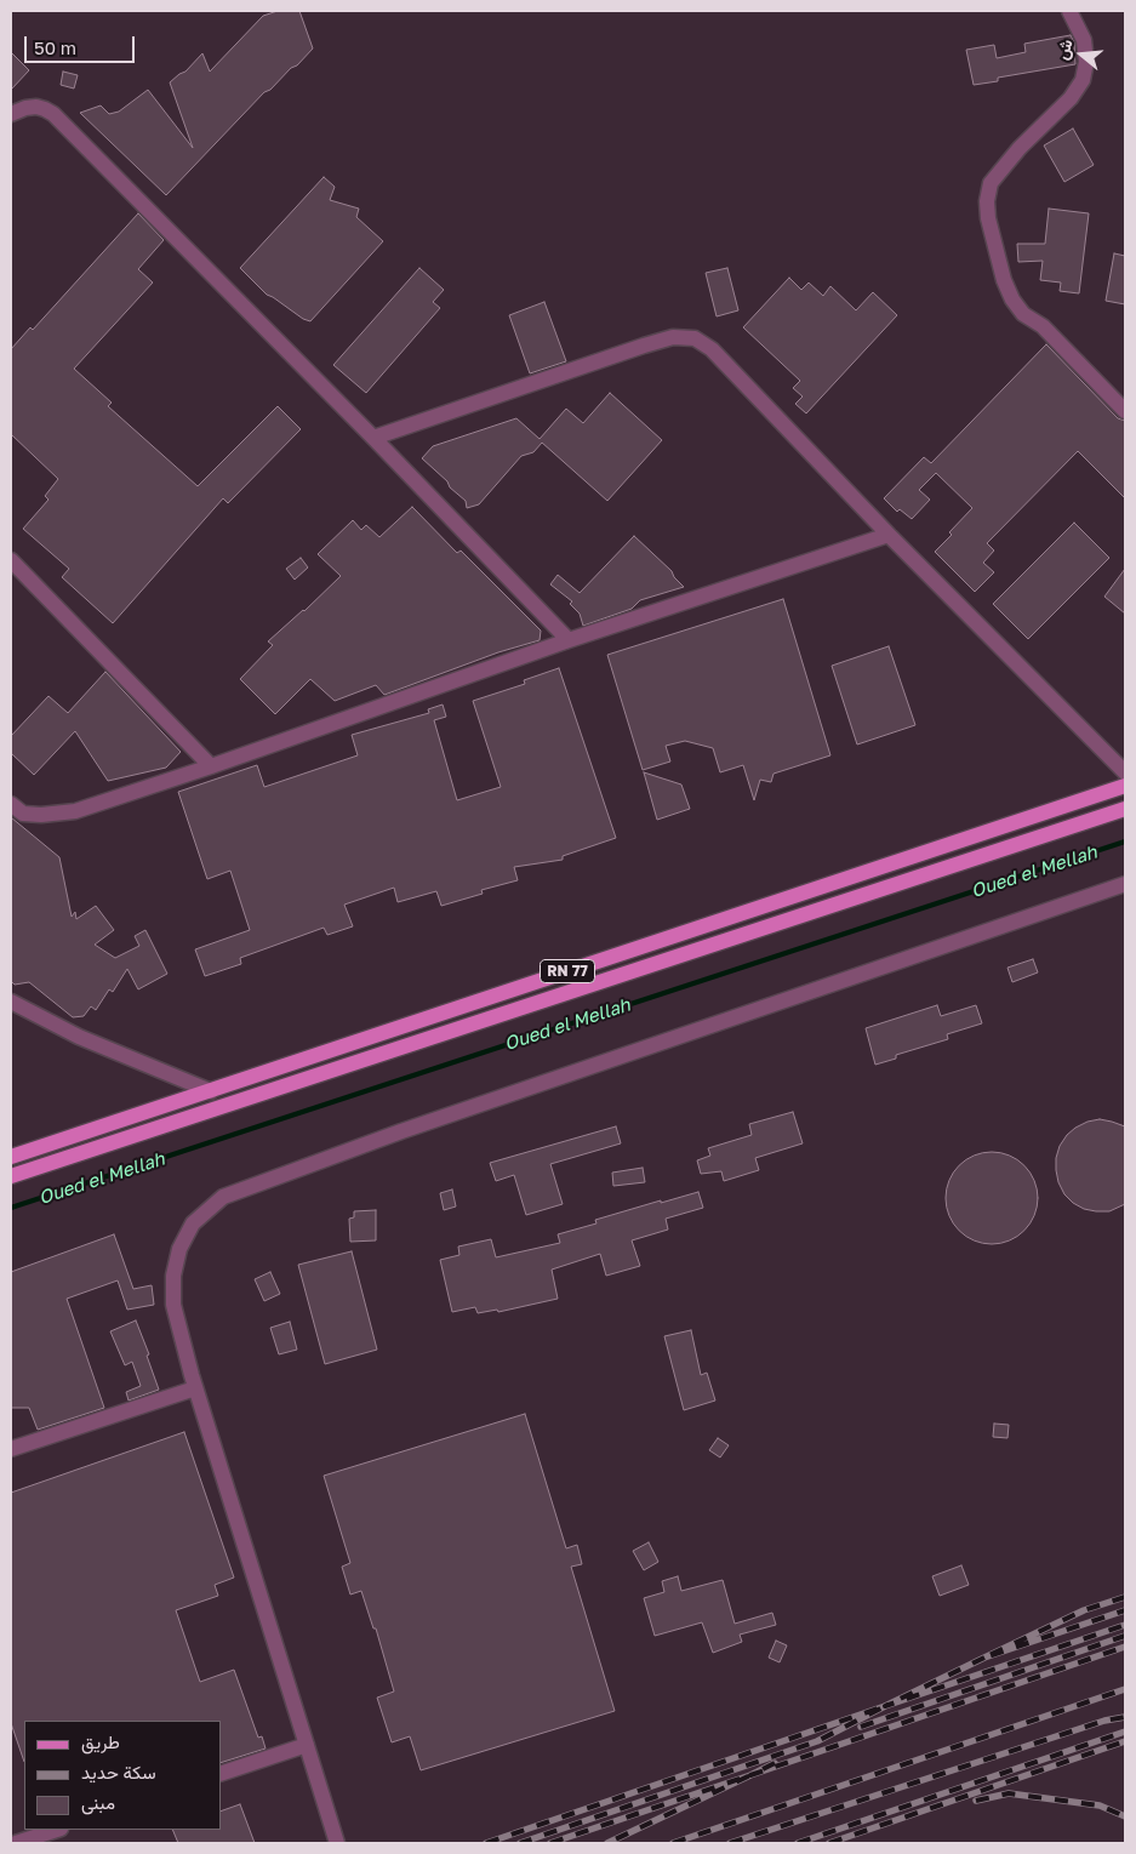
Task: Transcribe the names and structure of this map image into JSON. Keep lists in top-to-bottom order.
{
  "streets": {
    "main road": ["RN 77"]
  },
  "water": ["Oued el Mellah"],
  "legend": ["طريق", "سكة حديد", "مبنى"],
  "scale_bar": "50 m",
  "north": "left"
}
